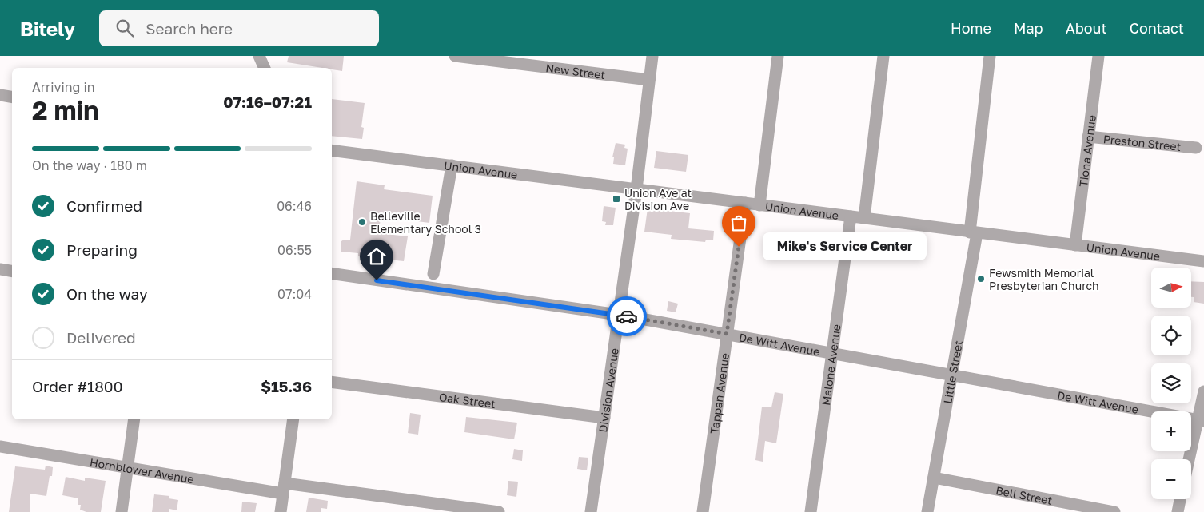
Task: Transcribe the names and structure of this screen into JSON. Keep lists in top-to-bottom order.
{
  "streets": {
    "street": [
      "New Street",
      "Preston Street",
      "Tiona Avenue",
      "Union Avenue",
      "De Witt Avenue",
      "Malone Avenue",
      "Little Street",
      "Division Avenue",
      "Tappan Avenue",
      "Oak Street",
      "Hornblower Avenue",
      "Bell Street"
    ]
  },
  "crossings": [
    ["New Street", "Division Avenue"],
    ["Preston Street", "Tiona Avenue"],
    ["Tiona Avenue", "Union Avenue"],
    ["Union Avenue", "Malone Avenue"],
    ["Union Avenue", "Little Street"],
    ["Union Avenue", "Division Avenue"],
    ["Union Avenue", "Tappan Avenue"],
    ["De Witt Avenue", "Malone Avenue"],
    ["De Witt Avenue", "Little Street"],
    ["De Witt Avenue", "Division Avenue"],
    ["De Witt Avenue", "Tappan Avenue"],
    ["Little Street", "Bell Street"],
    ["Division Avenue", "Oak Street"]
  ],
  "places": {
    "transit": ["Union Ave at Division Ave"],
    "other": ["Belleville Elementary School 3", "Mike's Service Center", "Fewsmith Memorial Presbyterian Church"]
  },
  "north": "right",
  "page": {
    "header": "Bitely",
    "search": "Search here",
    "nav": [
      "Home",
      "Map",
      "About",
      "Contact"
    ],
    "heading": ["2 min", "Arriving in", "07:16–07:21"],
    "panel": ["Order #1800", "$15.36"],
    "bar": "On the way · 180 m",
    "list": [
      ["Confirmed", "06:46"],
      ["Preparing", "06:55"],
      ["On the way", "07:04"],
      "Delivered"
    ],
    "bubble": "Mike's Service Center",
    "map_buttons": ["+", "−"]
  }
}
